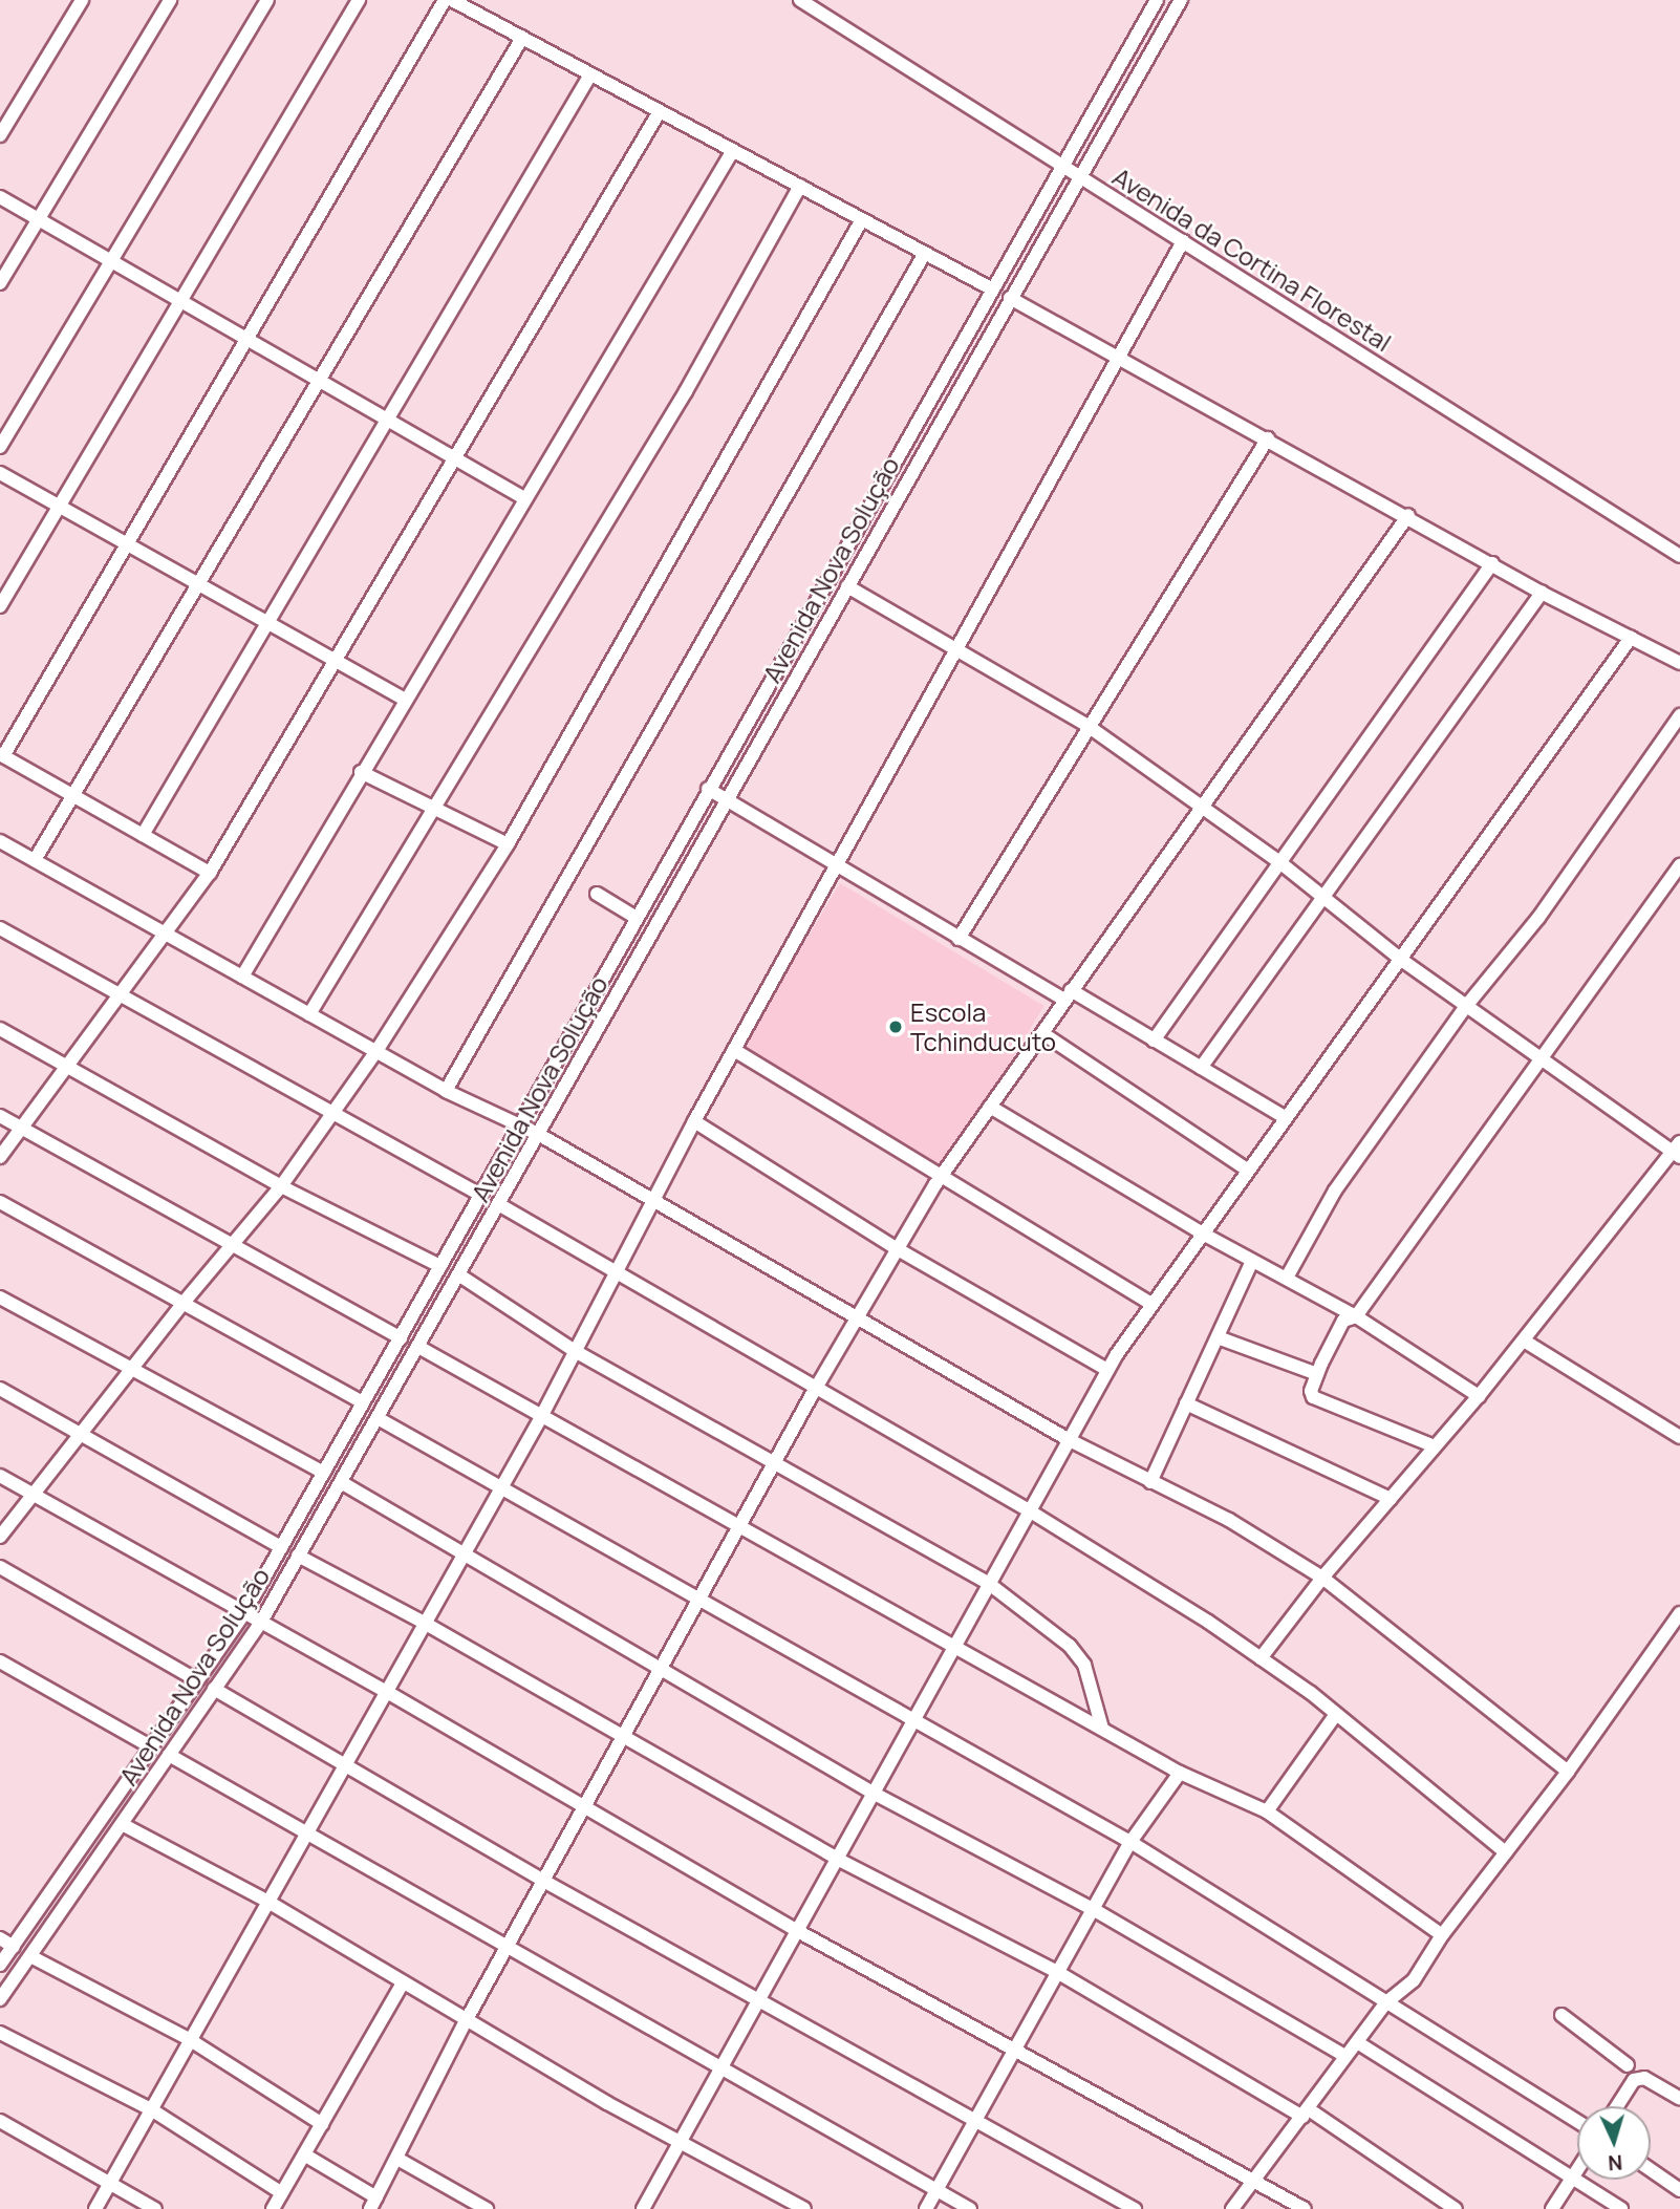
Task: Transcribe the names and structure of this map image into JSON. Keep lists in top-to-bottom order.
{
  "streets": {
    "street": ["Avenida da Cortina Florestal", "Avenida Nova Solução"]
  },
  "crossings": [
    ["Avenida da Cortina Florestal", "Avenida Nova Solução"]
  ],
  "places": ["Escola Tchinducuto"],
  "north": "bottom"
}
